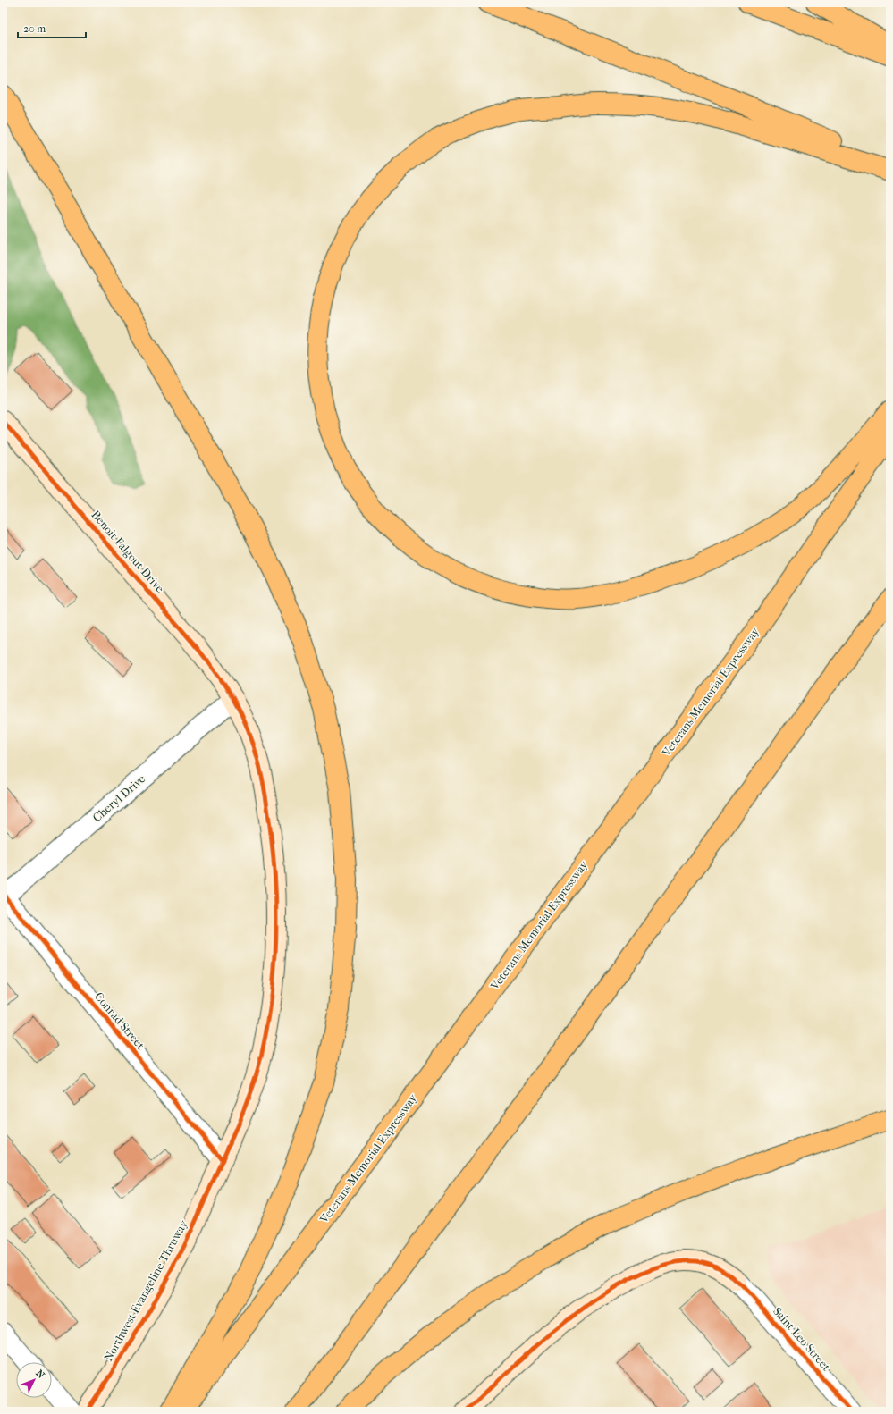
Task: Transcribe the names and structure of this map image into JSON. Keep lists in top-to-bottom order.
{
  "streets": {
    "highway": ["Veterans Memorial Expressway"],
    "street": [
      "Benoit Falgout Drive",
      "Cheryl Drive",
      "Conrad Street",
      "Northwest Evangeline Thruway",
      "Saint Leo Street"
    ]
  },
  "crossings": [
    ["Benoit Falgout Drive", "Cheryl Drive"],
    ["Benoit Falgout Drive", "Northwest Evangeline Thruway"],
    ["Cheryl Drive", "Conrad Street"],
    ["Cheryl Drive", "Northwest Evangeline Thruway"],
    ["Conrad Street", "Northwest Evangeline Thruway"]
  ],
  "scale_bar": "20 m",
  "north": "top right"
}
